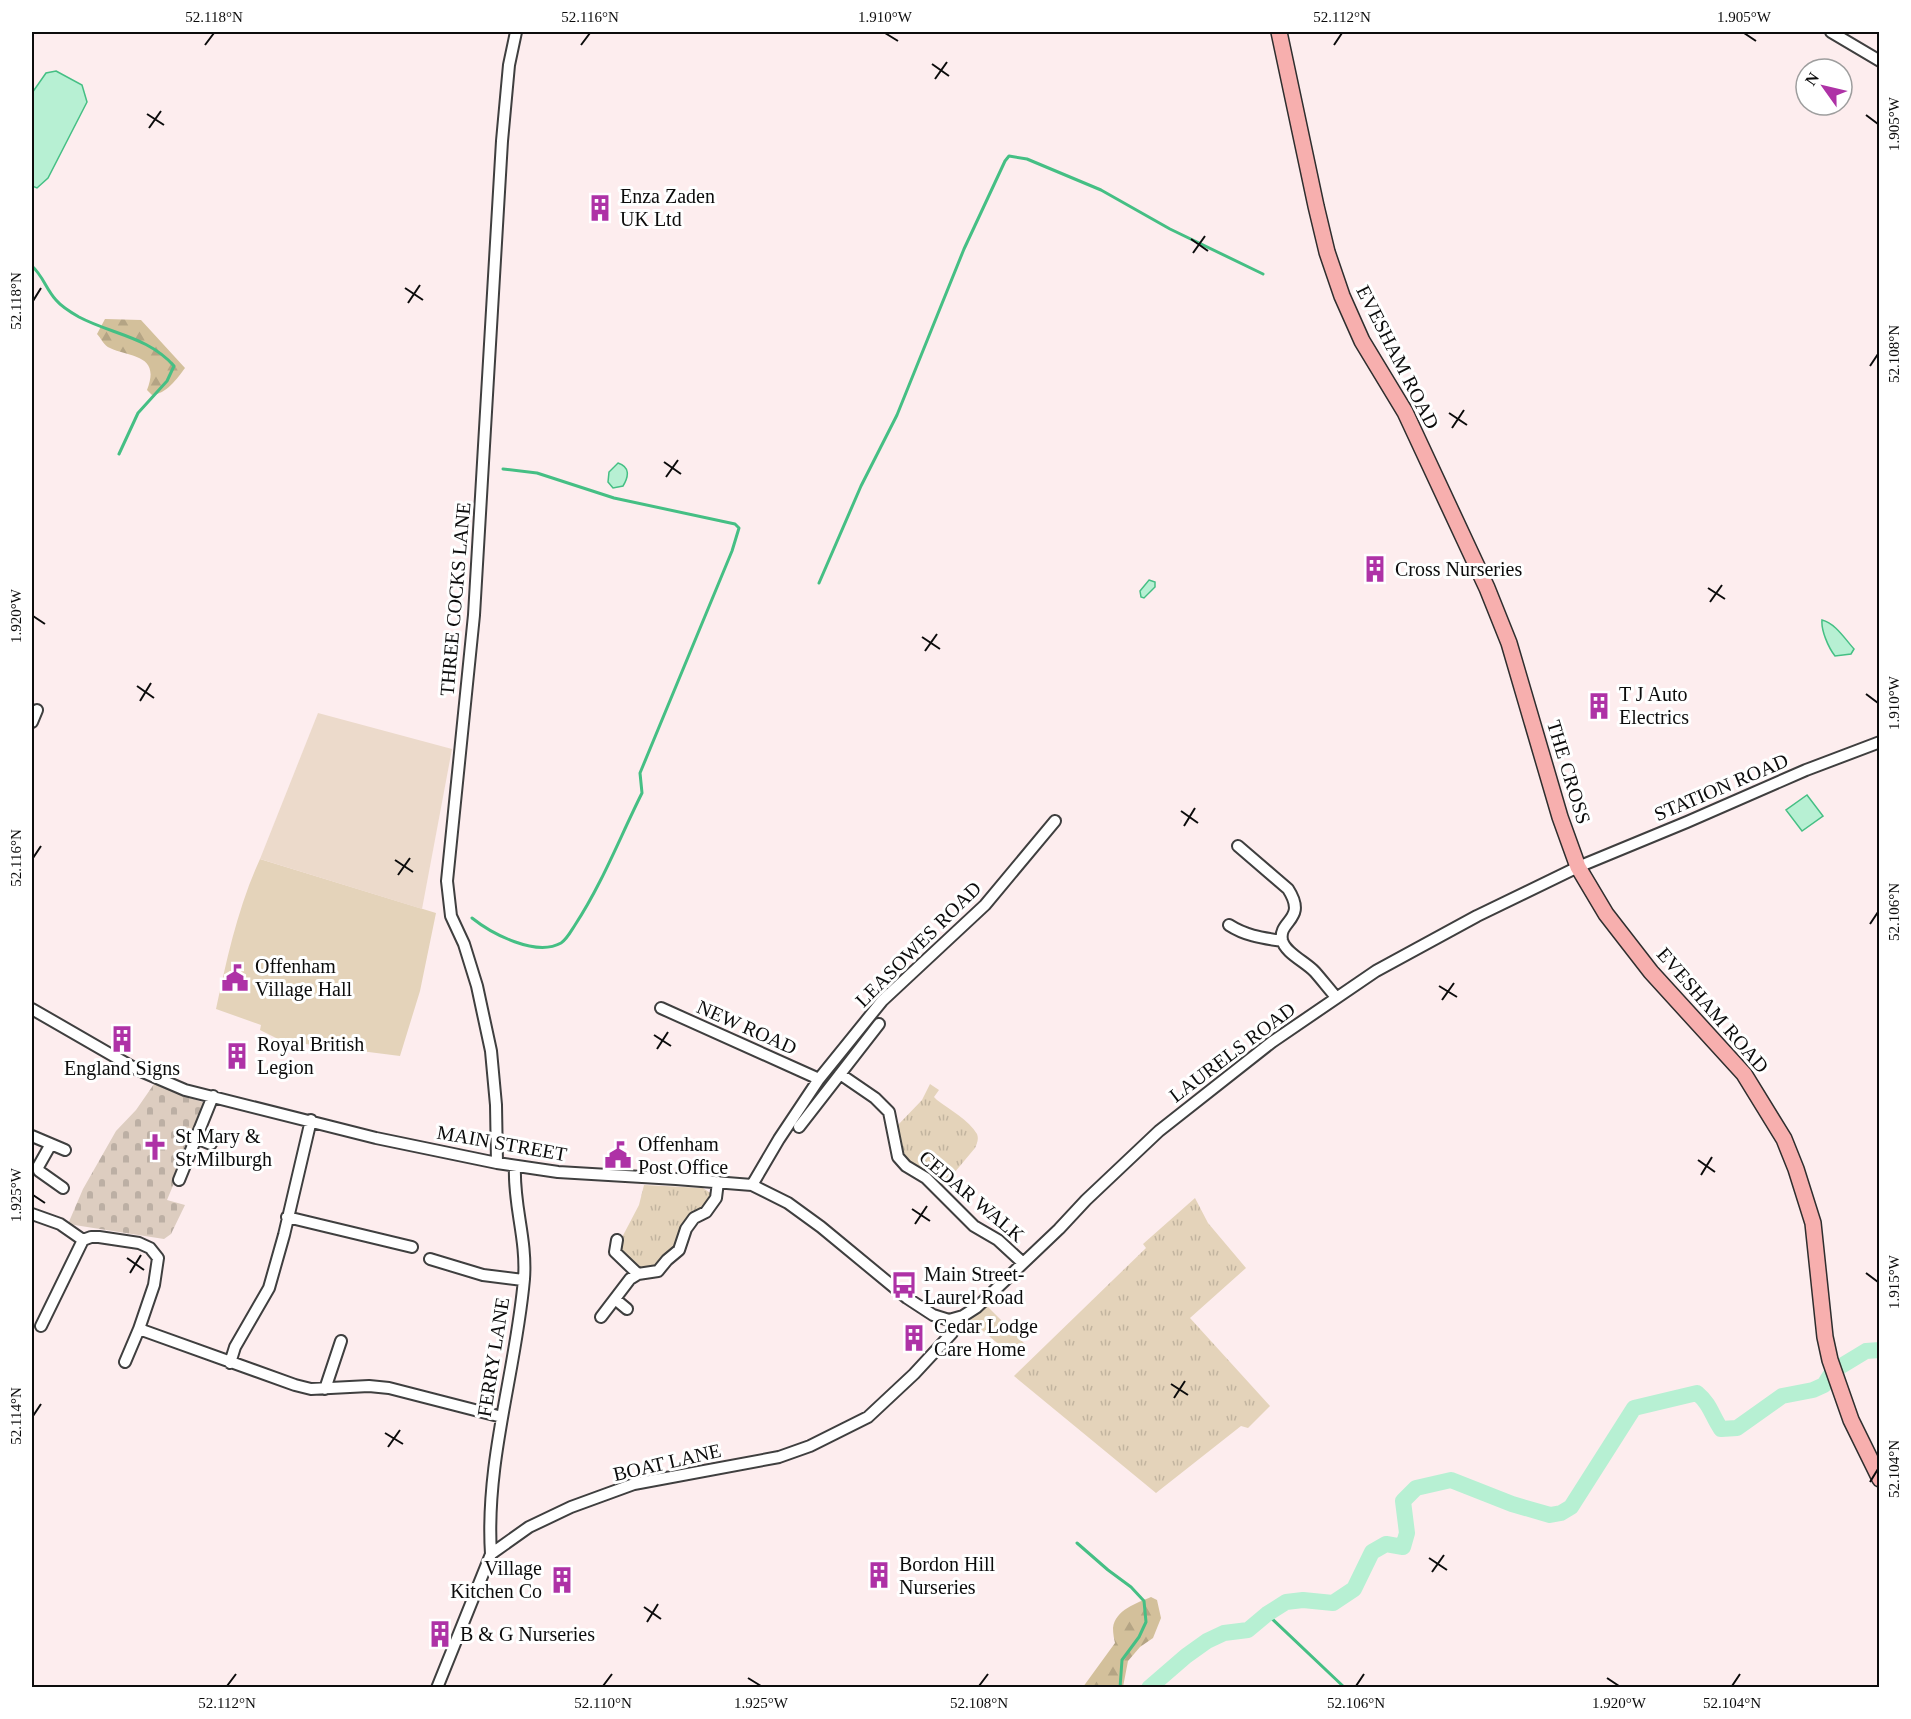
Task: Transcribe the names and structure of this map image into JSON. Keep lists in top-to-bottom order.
{
  "streets": {
    "main road": ["EVESHAM ROAD", "THE CROSS"],
    "street": [
      "THREE COCKS LANE",
      "STATION ROAD",
      "LEASOWES ROAD",
      "NEW ROAD",
      "LAURELS ROAD",
      "MAIN STREET",
      "CEDAR WALK",
      "FERRY LANE",
      "BOAT LANE"
    ]
  },
  "crossings": [
    ["EVESHAM ROAD", "THE CROSS"],
    ["EVESHAM ROAD", "STATION ROAD"],
    ["EVESHAM ROAD", "LAURELS ROAD"],
    ["THREE COCKS LANE", "MAIN STREET"],
    ["THE CROSS", "STATION ROAD"],
    ["THE CROSS", "LAURELS ROAD"],
    ["STATION ROAD", "LAURELS ROAD"],
    ["LEASOWES ROAD", "NEW ROAD"],
    ["LEASOWES ROAD", "MAIN STREET"],
    ["LAURELS ROAD", "MAIN STREET"],
    ["LAURELS ROAD", "CEDAR WALK"],
    ["LAURELS ROAD", "BOAT LANE"],
    ["MAIN STREET", "FERRY LANE"],
    ["MAIN STREET", "BOAT LANE"],
    ["FERRY LANE", "BOAT LANE"]
  ],
  "places": {
    "building": [
      "Enza Zaden UK Ltd",
      "Cross Nurseries",
      "T J Auto Electrics",
      "England Signs",
      "Royal British Legion",
      "Cedar Lodge Care Home",
      "Bordon Hill Nurseries",
      "Village Kitchen Co",
      "B & G Nurseries"
    ],
    "public building": ["Offenham Village Hall", "Offenham Post Office"],
    "church": ["St Mary & St Milburgh"],
    "bus stop": ["Main Street- Laurel Road"]
  },
  "north": "top left",
  "coordinates": [
    "52.118°N",
    "52.116°N",
    "1.910°W",
    "52.112°N",
    "1.905°W",
    "52.108°N",
    "1.920°W",
    "52.106°N",
    "1.925°W",
    "1.915°W",
    "52.114°N",
    "52.104°N",
    "52.110°N"
  ]
}
